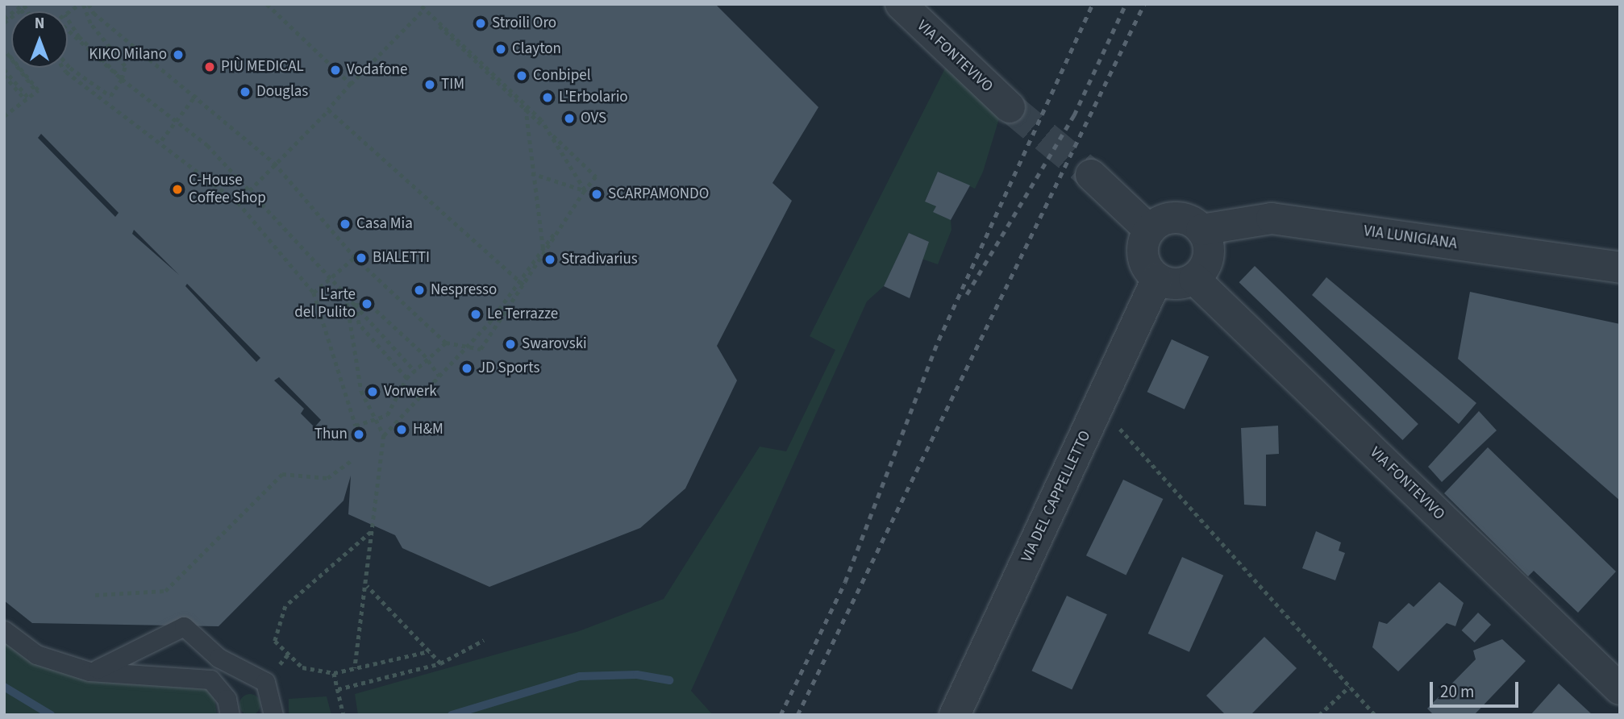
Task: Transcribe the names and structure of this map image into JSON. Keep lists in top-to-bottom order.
{
  "streets": {
    "street": ["VIA FONTEVIVO", "VIA LUNIGIANA", "VIA DEL CAPPELLETTO"]
  },
  "crossings": [
    ["VIA FONTEVIVO", "VIA LUNIGIANA"],
    ["VIA FONTEVIVO", "VIA DEL CAPPELLETTO"],
    ["VIA LUNIGIANA", "VIA DEL CAPPELLETTO"]
  ],
  "places": [
    "Stroili Oro",
    "Clayton",
    "KIKO Milano",
    "PIÙ MEDICAL",
    "Vodafone",
    "Conbipel",
    "TIM",
    "Douglas",
    "L'Erbolario",
    "OVS",
    "C-House Coffee Shop",
    "SCARPAMONDO",
    "Casa Mia",
    "BIALETTI",
    "Stradivarius",
    "Nespresso",
    "L'arte del Pulito",
    "Le Terrazze",
    "Swarovski",
    "JD Sports",
    "Vorwerk",
    "H&M",
    "Thun"
  ],
  "scale_bar": "20 m",
  "north": "top"
}
